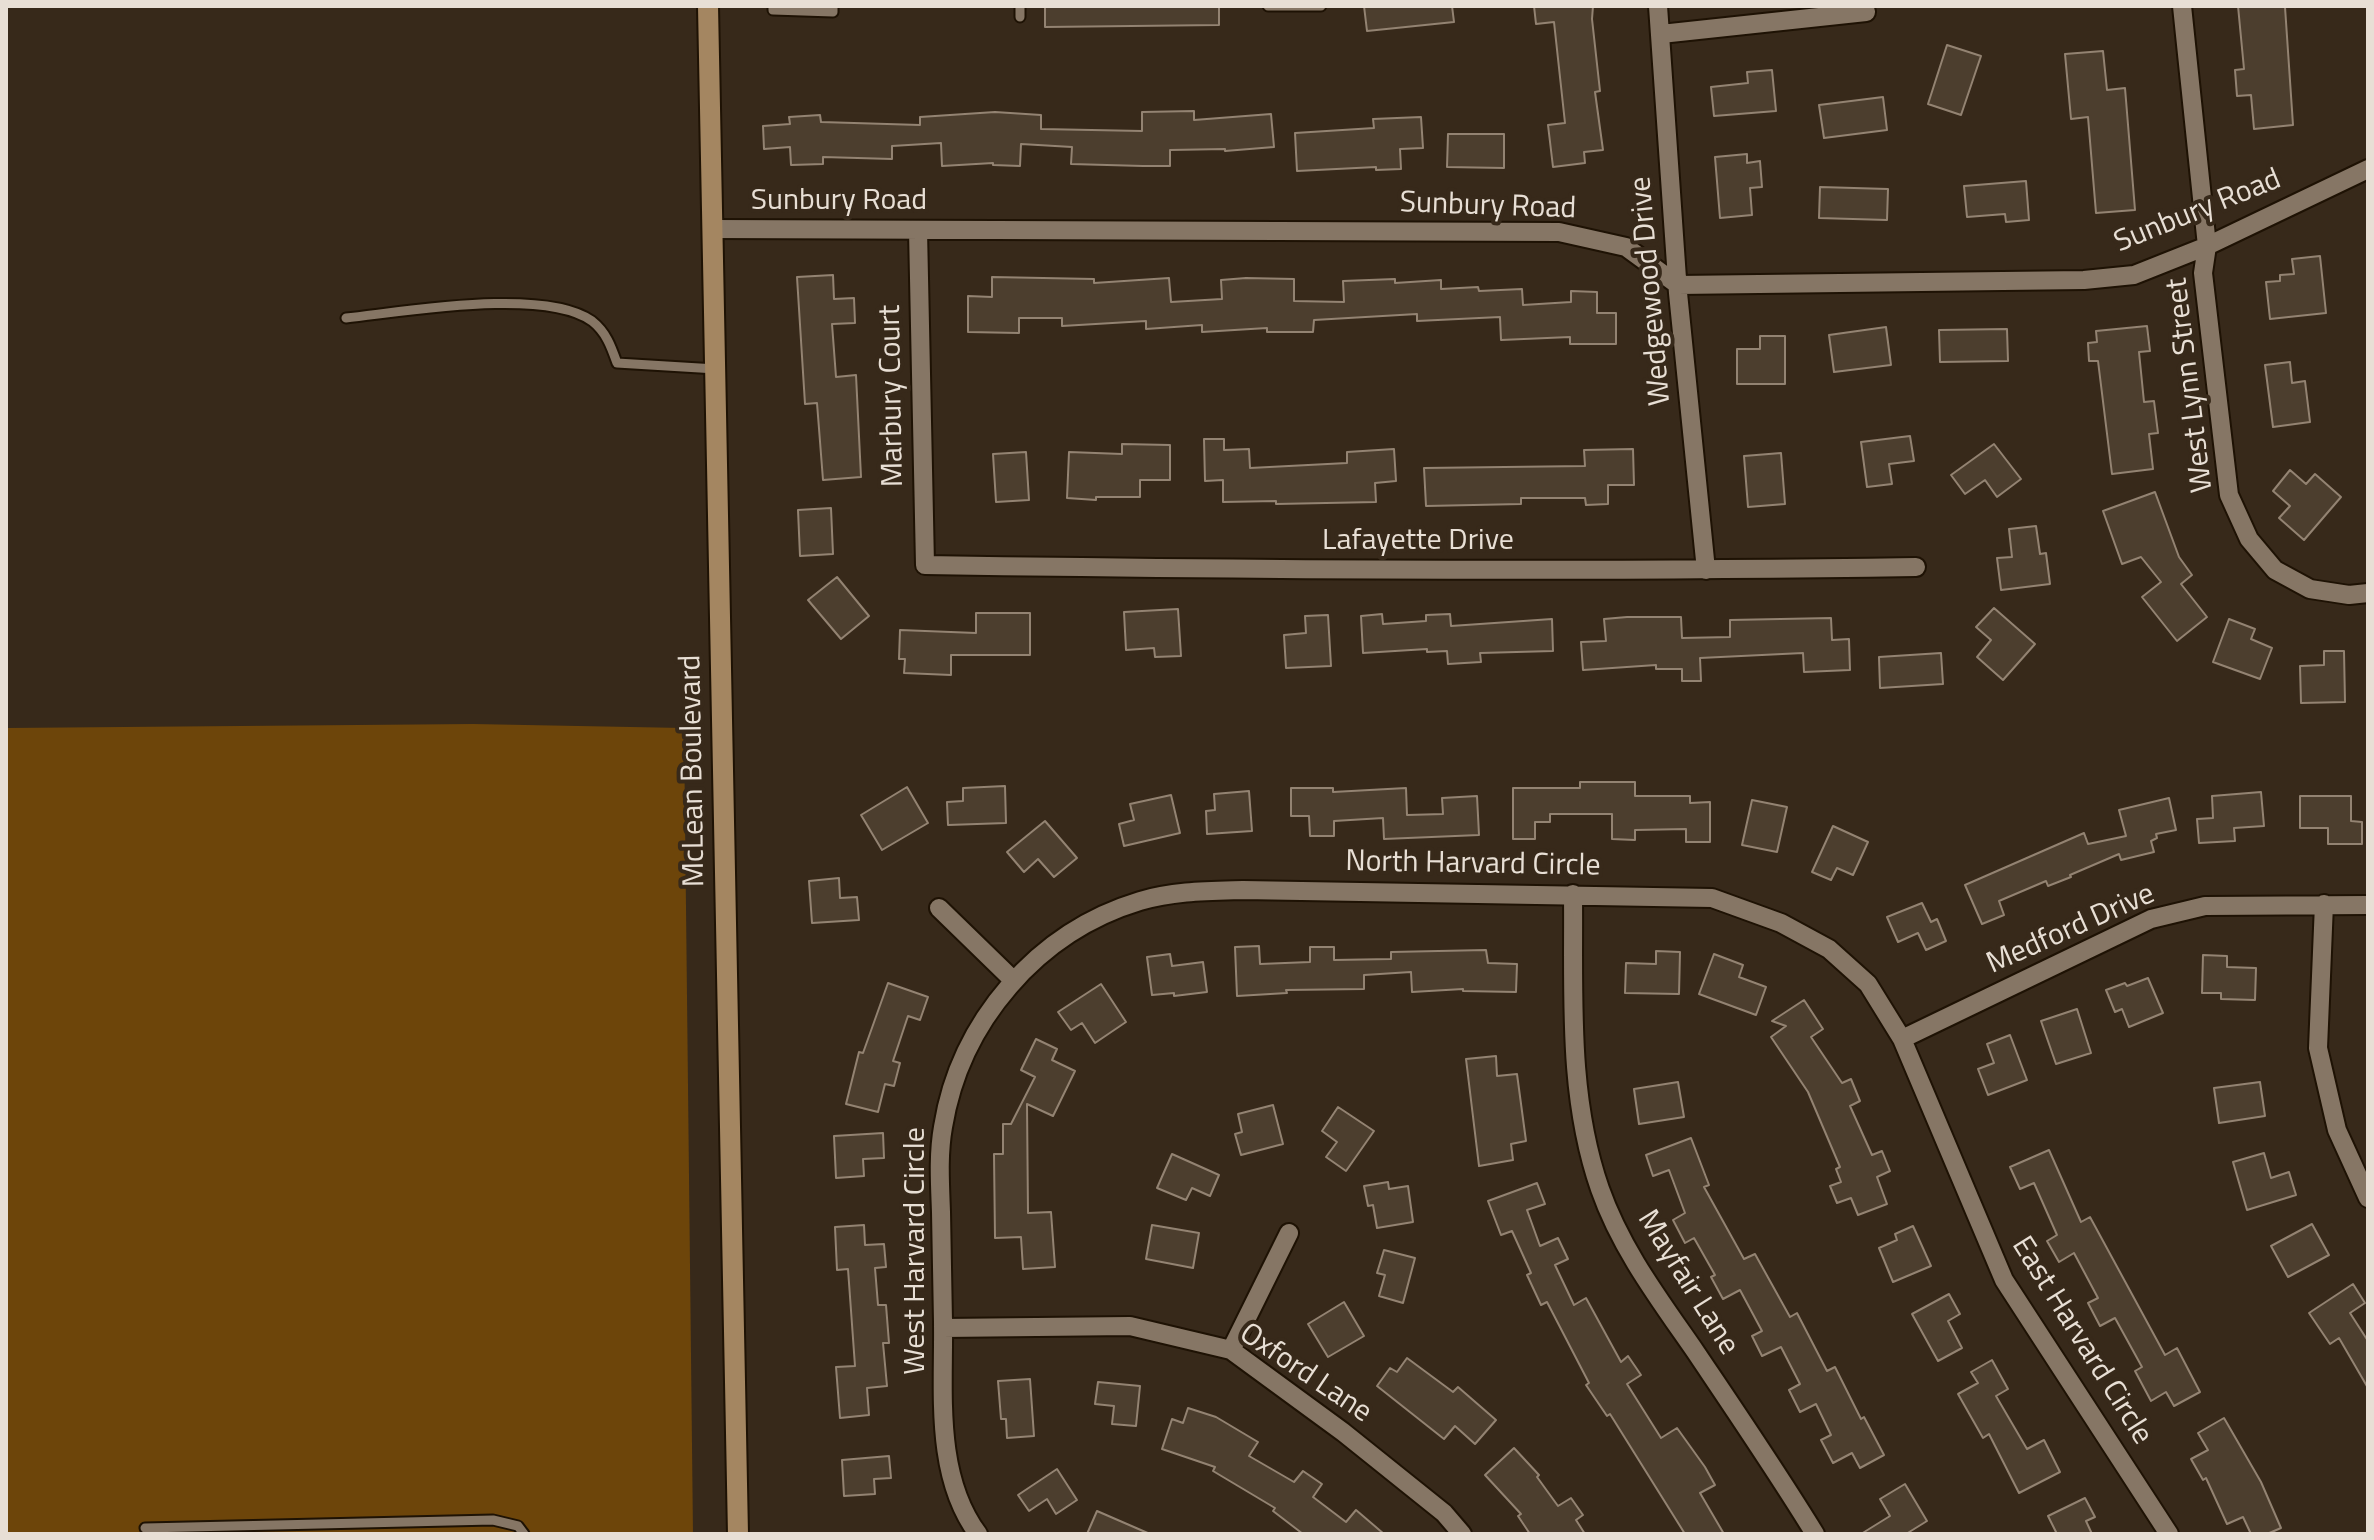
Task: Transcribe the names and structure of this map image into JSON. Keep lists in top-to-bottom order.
{
  "streets": {
    "main road": ["McLean Boulevard"],
    "street": [
      "Sunbury Road",
      "Wedgewood Drive",
      "West Lynn Street",
      "Marbury Court",
      "Lafayette Drive",
      "North Harvard Circle",
      "Medford Drive",
      "West Harvard Circle",
      "Mayfair Lane",
      "East Harvard Circle",
      "Oxford Lane"
    ]
  },
  "crossings": [
    ["Sunbury Road", "Wedgewood Drive"],
    ["Sunbury Road", "West Lynn Street"],
    ["Sunbury Road", "Marbury Court"],
    ["Sunbury Road", "McLean Boulevard"],
    ["Wedgewood Drive", "Lafayette Drive"],
    ["Marbury Court", "Lafayette Drive"],
    ["North Harvard Circle", "Medford Drive"],
    ["North Harvard Circle", "West Harvard Circle"],
    ["North Harvard Circle", "Mayfair Lane"],
    ["North Harvard Circle", "East Harvard Circle"],
    ["Medford Drive", "East Harvard Circle"],
    ["West Harvard Circle", "Oxford Lane"]
  ]
}
